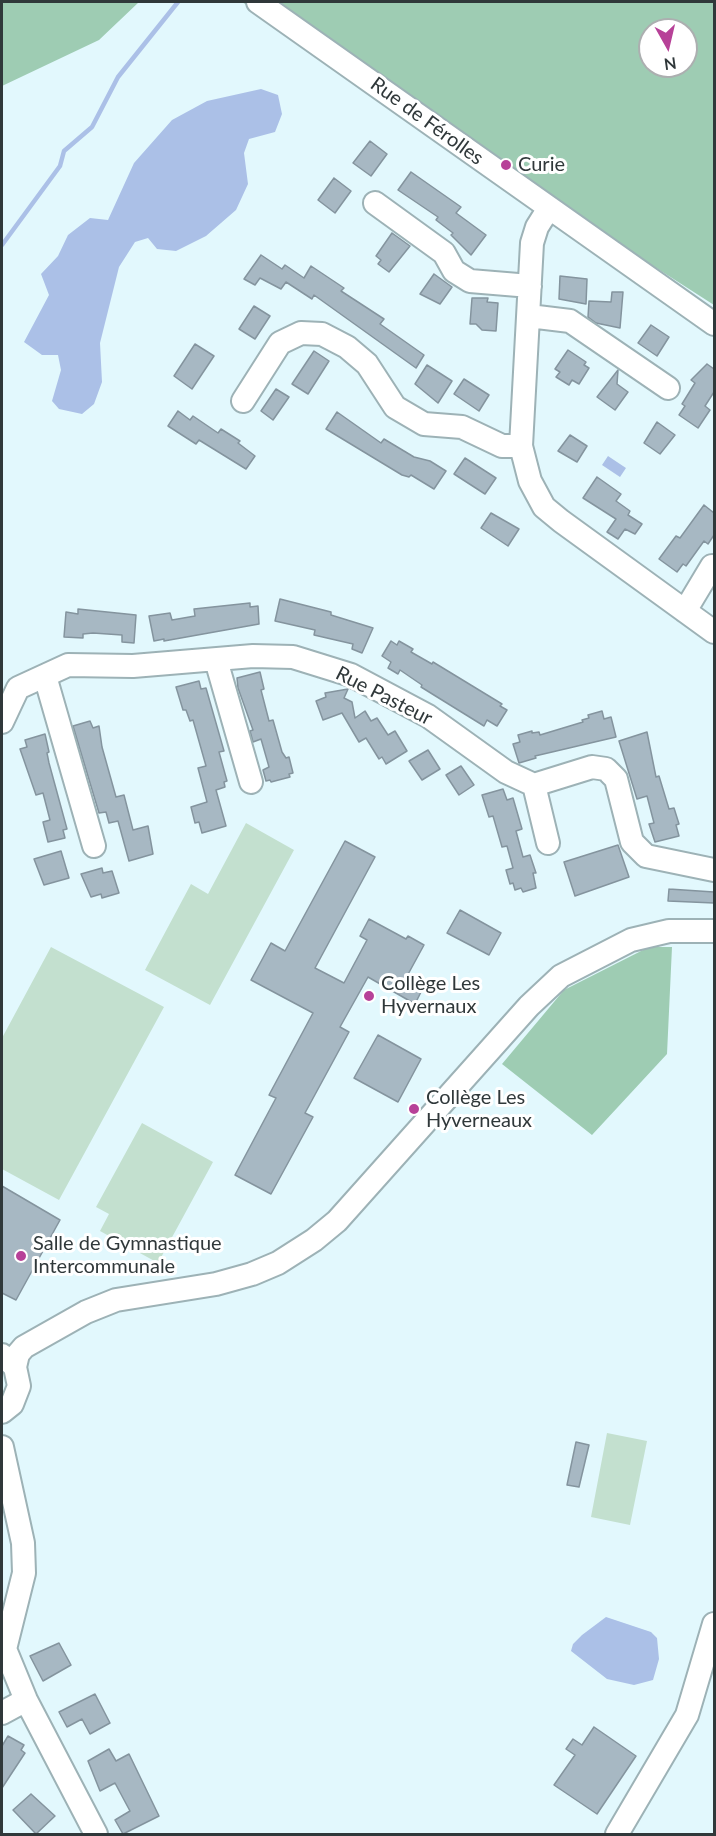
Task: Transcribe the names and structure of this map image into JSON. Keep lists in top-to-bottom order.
{
  "streets": {
    "street": ["Rue de Férolles", "Rue Pasteur"]
  },
  "places": [
    "Curie",
    "Collège Les Hyvernaux",
    "Collège Les Hyverneaux",
    "Salle de Gymnastique Intercommunale"
  ],
  "north": "bottom"
}
